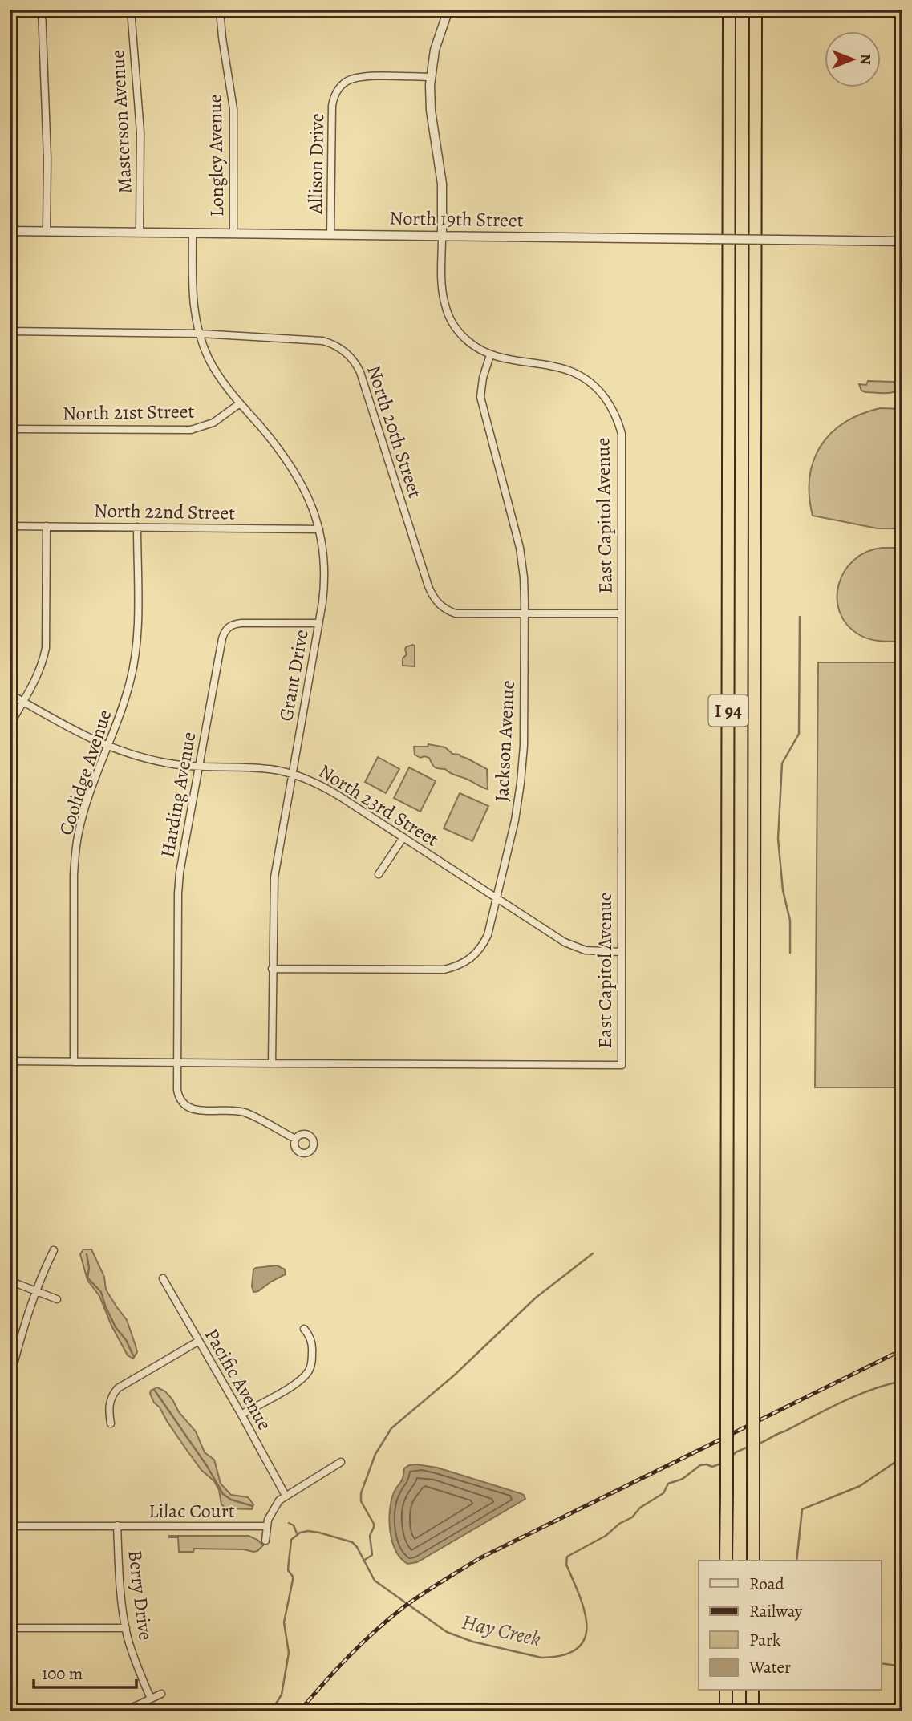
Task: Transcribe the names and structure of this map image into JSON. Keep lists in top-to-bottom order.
{
  "streets": {
    "highway": ["I 94"],
    "street": [
      "Masterson Avenue",
      "Longley Avenue",
      "Allison Drive",
      "North 19th Street",
      "North 21st Street",
      "North 20th Street",
      "North 22nd Street",
      "East Capitol Avenue",
      "Grant Drive",
      "Jackson Avenue",
      "Coolidge Avenue",
      "Harding Avenue",
      "North 23rd Street",
      "Pacific Avenue",
      "Lilac Court",
      "Berry Drive"
    ]
  },
  "crossings": [
    ["Masterson Avenue", "North 19th Street"],
    ["Longley Avenue", "North 19th Street"],
    ["Allison Drive", "North 19th Street"],
    ["Allison Drive", "East Capitol Avenue"],
    ["North 19th Street", "East Capitol Avenue"],
    ["North 19th Street", "Grant Drive"],
    ["North 21st Street", "Grant Drive"],
    ["North 20th Street", "East Capitol Avenue"],
    ["North 20th Street", "Grant Drive"],
    ["North 20th Street", "Jackson Avenue"],
    ["North 22nd Street", "Grant Drive"],
    ["North 22nd Street", "Coolidge Avenue"],
    ["East Capitol Avenue", "Grant Drive"],
    ["East Capitol Avenue", "Jackson Avenue"],
    ["East Capitol Avenue", "North 23rd Street"],
    ["Grant Drive", "Jackson Avenue"],
    ["Grant Drive", "Harding Avenue"],
    ["Grant Drive", "North 23rd Street"],
    ["Jackson Avenue", "North 23rd Street"],
    ["Coolidge Avenue", "North 23rd Street"],
    ["Harding Avenue", "North 23rd Street"],
    ["Lilac Court", "Berry Drive"]
  ],
  "water": ["Hay Creek"],
  "legend": [
    "Road",
    "Railway",
    "Park",
    "Water"
  ],
  "scale_bar": "100 m",
  "north": "right"
}
